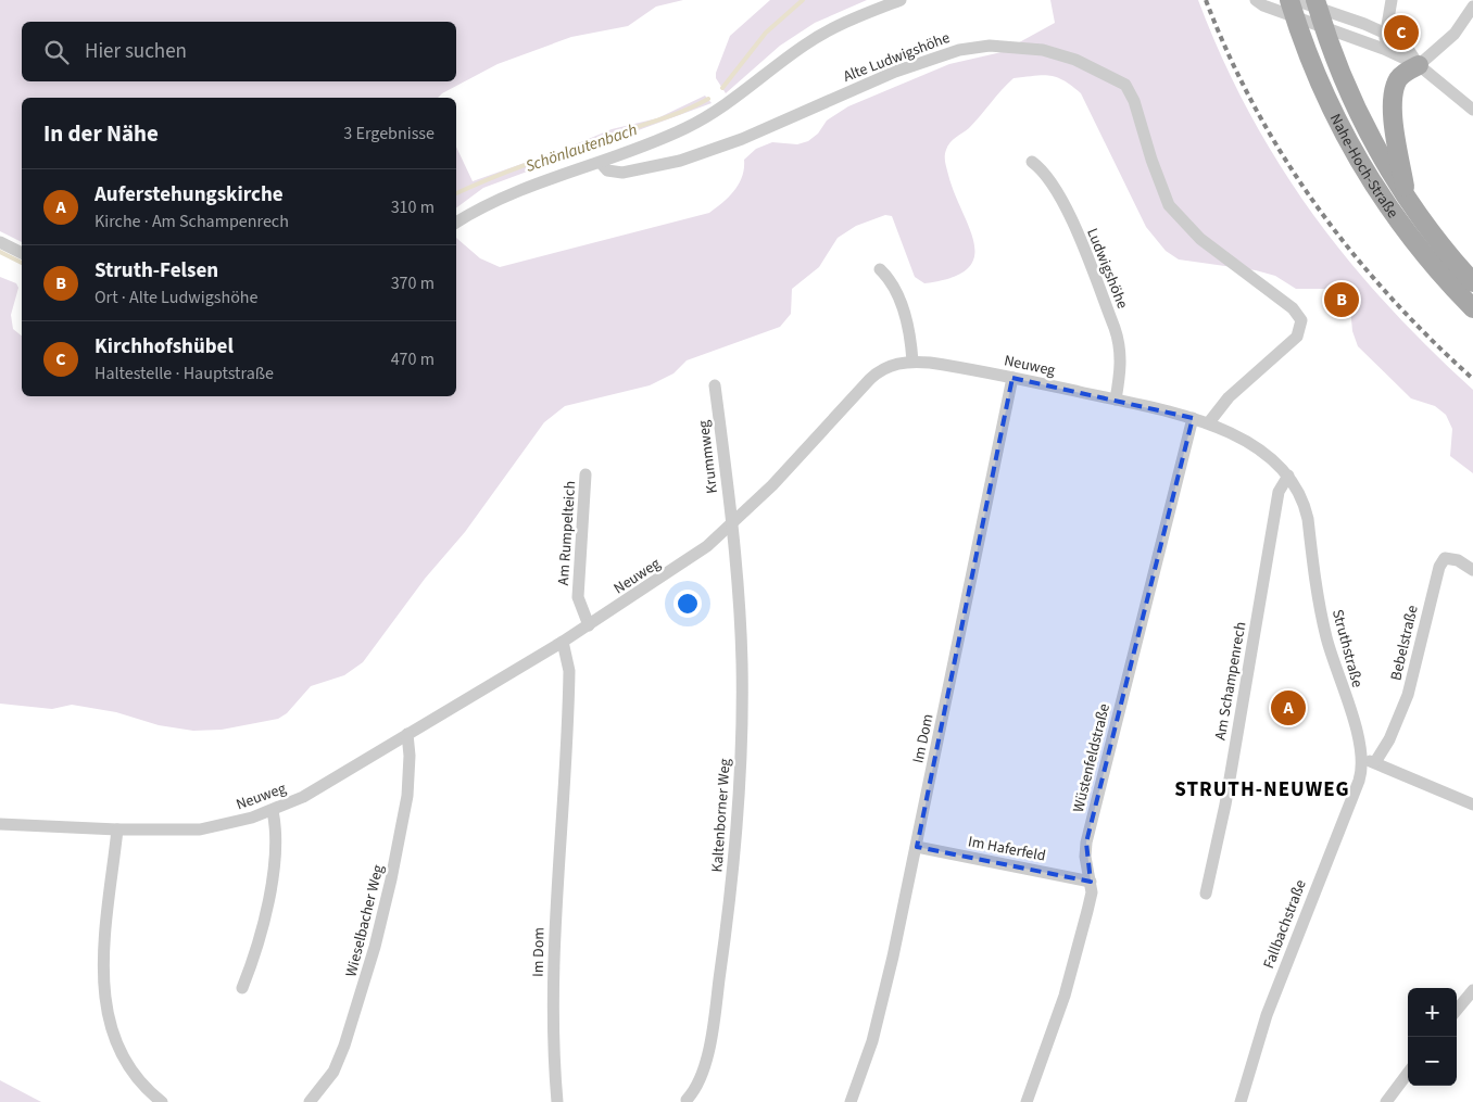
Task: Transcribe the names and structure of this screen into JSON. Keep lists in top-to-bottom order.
{
  "streets": {
    "main road": ["Nahe-Hoch-Straße"],
    "street": [
      "Alte Ludwigshöhe",
      "Ludwigshöhe",
      "Neuweg",
      "Krummweg",
      "Am Rumpelteich",
      "Bebelstraße",
      "Struthstraße",
      "Am Schampenrech",
      "Im Dom",
      "Wüstenfeldstraße",
      "Kaltenborner Weg",
      "Im Haferfeld",
      "Wieselbacher Weg",
      "Fallbachstraße"
    ]
  },
  "crossings": [
    ["Alte Ludwigshöhe", "Neuweg"],
    ["Ludwigshöhe", "Neuweg"],
    ["Neuweg", "Krummweg"],
    ["Neuweg", "Am Rumpelteich"],
    ["Neuweg", "Struthstraße"],
    ["Neuweg", "Im Dom"],
    ["Neuweg", "Wüstenfeldstraße"],
    ["Neuweg", "Kaltenborner Weg"],
    ["Neuweg", "Wieselbacher Weg"],
    ["Krummweg", "Kaltenborner Weg"],
    ["Struthstraße", "Am Schampenrech"],
    ["Struthstraße", "Fallbachstraße"],
    ["Im Dom", "Im Haferfeld"],
    ["Wüstenfeldstraße", "Im Haferfeld"]
  ],
  "districts": ["STRUTH-NEUWEG"],
  "water": ["Schönlautenbach"],
  "page": {
    "pins": ["C", "B", "A"],
    "search": "Hier suchen",
    "heading": ["In der Nähe", "3 Ergebnisse"],
    "list": [
      {
        "mark": "A",
        "name": "Auferstehungskirche",
        "note": "Kirche · Am Schampenrech",
        "value": "310 m"
      },
      {
        "mark": "B",
        "name": "Struth-Felsen",
        "note": "Ort · Alte Ludwigshöhe",
        "value": "370 m"
      },
      {
        "mark": "C",
        "name": "Kirchhofshübel",
        "note": "Haltestelle · Hauptstraße",
        "value": "470 m"
      }
    ],
    "map_buttons": ["+", "−"]
  }
}
